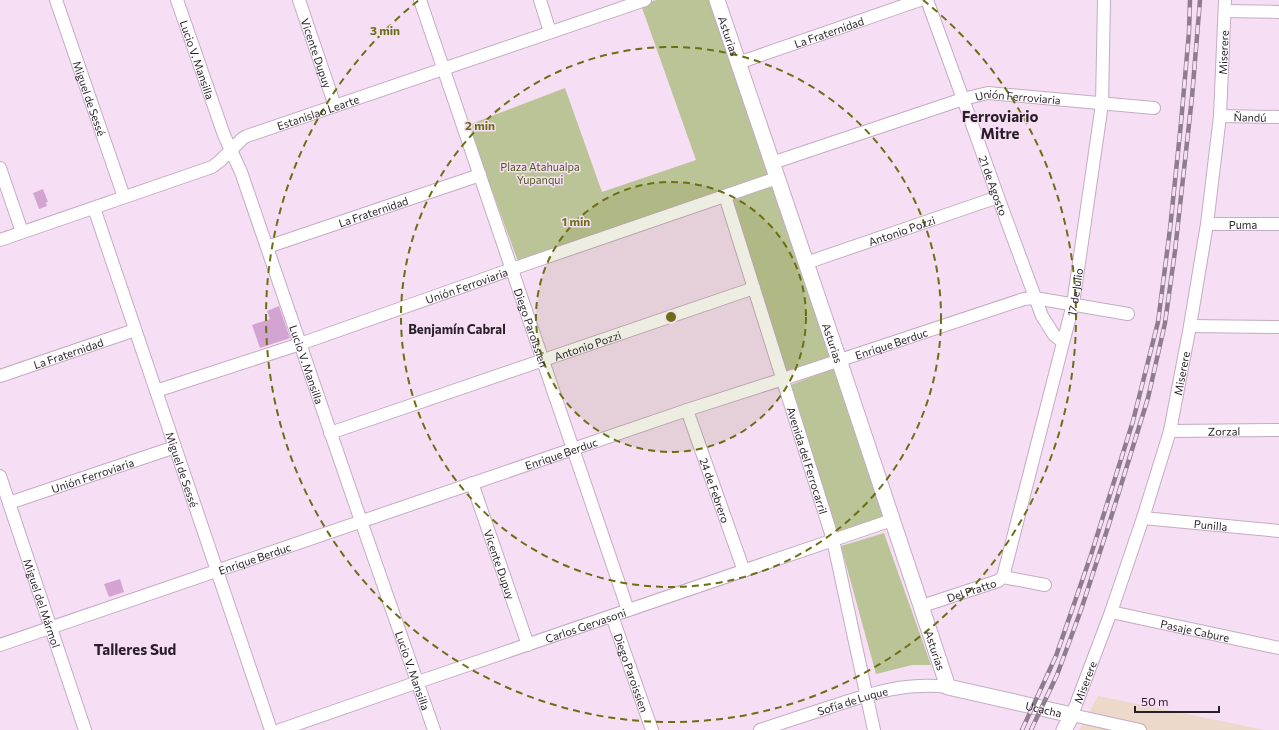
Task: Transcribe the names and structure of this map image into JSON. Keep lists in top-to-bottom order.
{
  "streets": {
    "street": [
      "La Fraternidad",
      "Asturias",
      "Miserere",
      "Vicente Dupuy",
      "Lucio V. Mansilla",
      "Miguel de Sessé",
      "Unión Ferroviaria",
      "Estanislao Learte",
      "Ñandú",
      "21 de Agosto",
      "Puma",
      "Antonio Pozzi",
      "17 de Julio",
      "Diego Paroissien",
      "Enrique Berduc",
      "Zorzal",
      "Avenida del Ferrocarril",
      "24 de Febrero",
      "Punilla",
      "Del Pratto",
      "Miguel del Mármol",
      "Carlos Gervasoni",
      "Pasaje Cabure",
      "Sofía de Luque",
      "Ucacha"
    ]
  },
  "crossings": [
    ["La Fraternidad", "Asturias"],
    ["La Fraternidad", "Lucio V. Mansilla"],
    ["La Fraternidad", "Miguel de Sessé"],
    ["La Fraternidad", "Diego Paroissien"],
    ["Asturias", "Unión Ferroviaria"],
    ["Asturias", "Antonio Pozzi"],
    ["Asturias", "Enrique Berduc"],
    ["Asturias", "Del Pratto"],
    ["Asturias", "Carlos Gervasoni"],
    ["Asturias", "Sofía de Luque"],
    ["Asturias", "Ucacha"],
    ["Miserere", "Ñandú"],
    ["Miserere", "Puma"],
    ["Miserere", "Zorzal"],
    ["Miserere", "Punilla"],
    ["Miserere", "Pasaje Cabure"],
    ["Miserere", "Ucacha"],
    ["Vicente Dupuy", "Estanislao Learte"],
    ["Vicente Dupuy", "Enrique Berduc"],
    ["Vicente Dupuy", "Carlos Gervasoni"],
    ["Lucio V. Mansilla", "Unión Ferroviaria"],
    ["Lucio V. Mansilla", "Estanislao Learte"],
    ["Lucio V. Mansilla", "Antonio Pozzi"],
    ["Lucio V. Mansilla", "Enrique Berduc"],
    ["Lucio V. Mansilla", "Carlos Gervasoni"],
    ["Miguel de Sessé", "Unión Ferroviaria"],
    ["Miguel de Sessé", "Estanislao Learte"],
    ["Miguel de Sessé", "Enrique Berduc"],
    ["Unión Ferroviaria", "21 de Agosto"],
    ["Unión Ferroviaria", "17 de Julio"],
    ["Unión Ferroviaria", "Diego Paroissien"],
    ["Unión Ferroviaria", "Avenida del Ferrocarril"],
    ["Unión Ferroviaria", "Miguel del Mármol"],
    ["Estanislao Learte", "Diego Paroissien"],
    ["21 de Agosto", "Antonio Pozzi"],
    ["21 de Agosto", "17 de Julio"],
    ["21 de Agosto", "Enrique Berduc"],
    ["Antonio Pozzi", "Diego Paroissien"],
    ["Antonio Pozzi", "Avenida del Ferrocarril"],
    ["17 de Julio", "Enrique Berduc"],
    ["17 de Julio", "Del Pratto"],
    ["Diego Paroissien", "Enrique Berduc"],
    ["Diego Paroissien", "Carlos Gervasoni"],
    ["Enrique Berduc", "Avenida del Ferrocarril"],
    ["Enrique Berduc", "24 de Febrero"],
    ["Enrique Berduc", "Miguel del Mármol"],
    ["Avenida del Ferrocarril", "Carlos Gervasoni"],
    ["Avenida del Ferrocarril", "Sofía de Luque"],
    ["24 de Febrero", "Carlos Gervasoni"],
    ["Sofía de Luque", "Ucacha"]
  ],
  "districts": ["Ferroviario Mitre", "Benjamín Cabral", "Talleres Sud"],
  "parks": ["Plaza Atahualpa Yupanqui"],
  "scale_bar": "50 m",
  "rings": ["3 min", "2 min", "1 min"]
}
